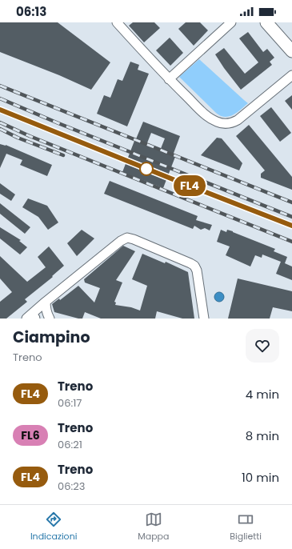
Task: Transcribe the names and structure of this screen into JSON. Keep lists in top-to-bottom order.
{
  "page": {
    "status": "06:13",
    "on_map": "FL4",
    "heading": ["Ciampino", "Treno"],
    "list": [
      {
        "mark": "FL4",
        "name": "Treno",
        "note": "06:17",
        "value": "4 min"
      },
      {
        "mark": "FL6",
        "name": "Treno",
        "note": "06:21",
        "value": "8 min"
      },
      {
        "mark": "FL4",
        "name": "Treno",
        "note": "06:23",
        "value": "10 min"
      }
    ],
    "tabs": ["Indicazioni", "Mappa", "Biglietti"]
  }
}
